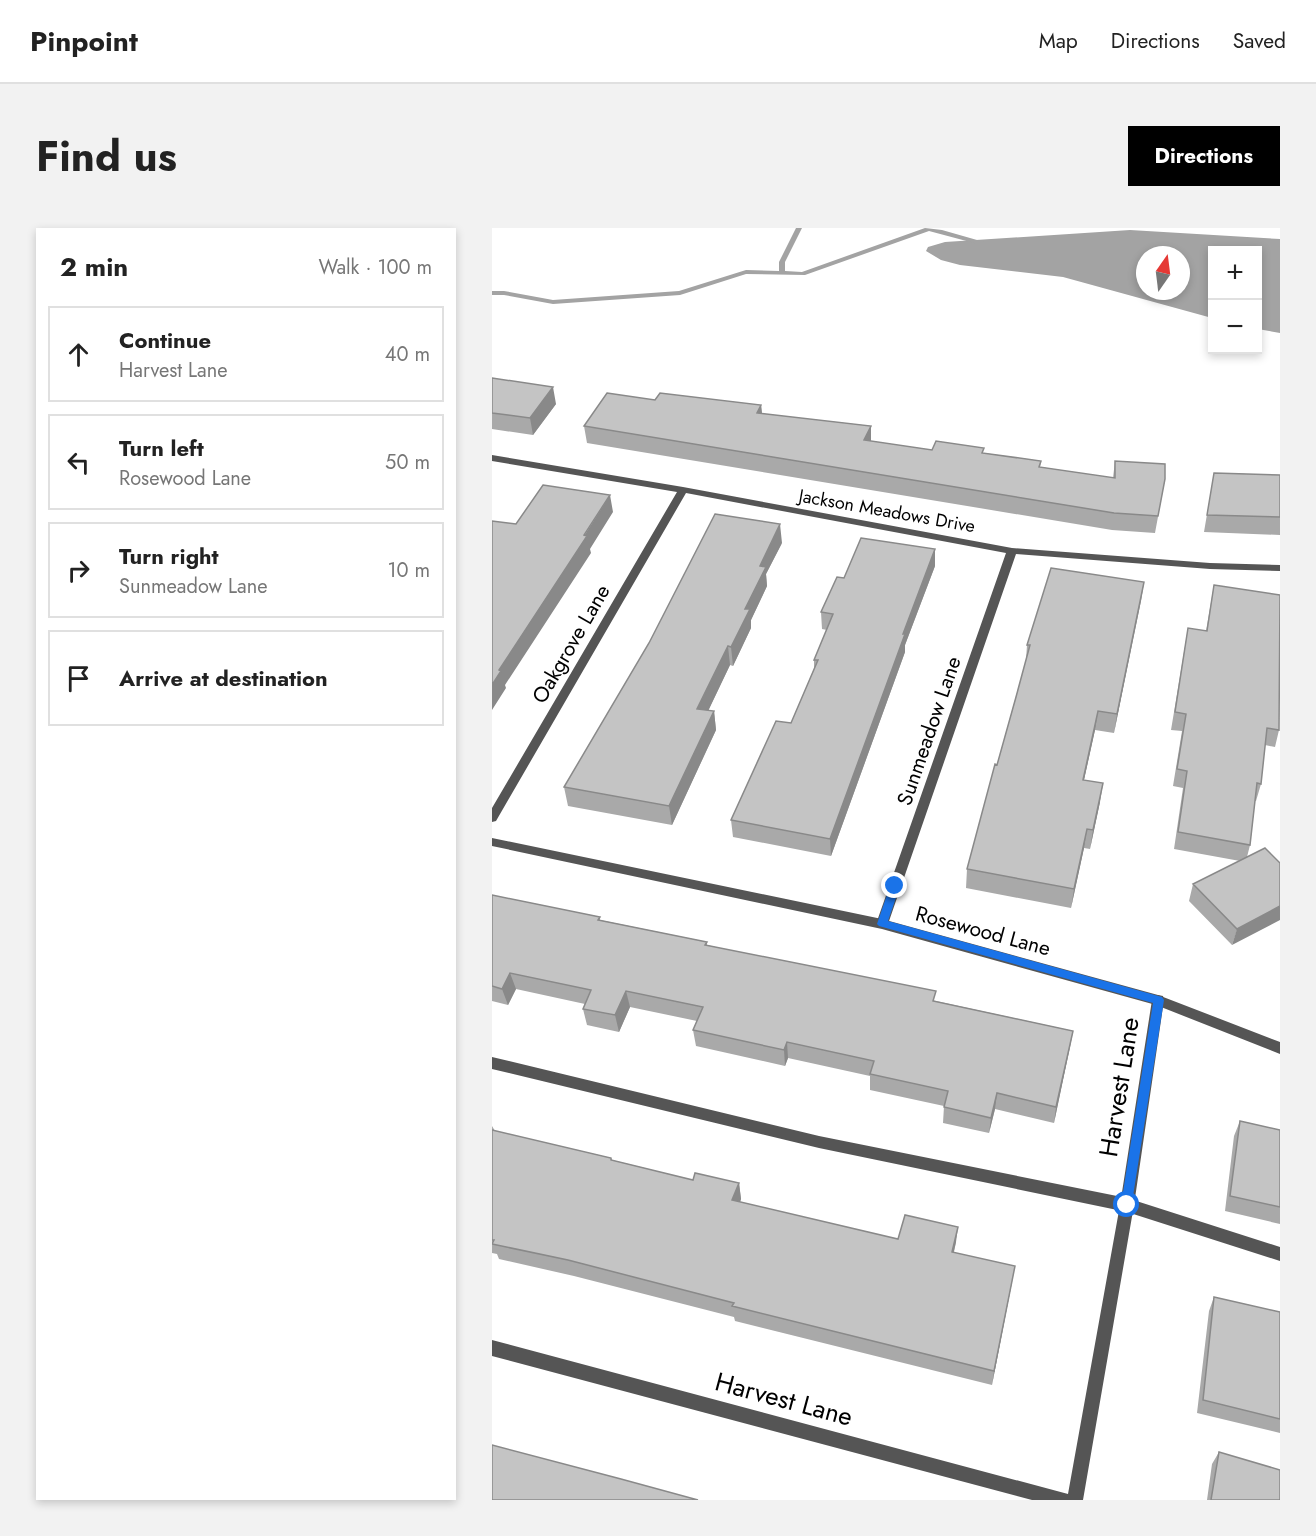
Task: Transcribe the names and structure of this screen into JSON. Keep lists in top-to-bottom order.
{
  "streets": {
    "street": [
      "Jackson Meadows Drive",
      "Oakgrove Lane",
      "Sunmeadow Lane",
      "Rosewood Lane",
      "Harvest Lane"
    ]
  },
  "crossings": [
    ["Jackson Meadows Drive", "Oakgrove Lane"],
    ["Jackson Meadows Drive", "Sunmeadow Lane"],
    ["Sunmeadow Lane", "Rosewood Lane"],
    ["Rosewood Lane", "Harvest Lane"]
  ],
  "north": "top",
  "page": {
    "header": "Pinpoint",
    "nav": ["Map", "Directions", "Saved"],
    "title": "Find us",
    "buttons": "Directions",
    "heading": ["2 min", "Walk · 100 m"],
    "map_buttons": ["+", "−"],
    "list": [
      ["Continue", "Harvest Lane", "40 m"],
      ["Turn left", "Rosewood Lane", "50 m"],
      ["Turn right", "Sunmeadow Lane", "10 m"],
      "Arrive at destination"
    ]
  }
}
